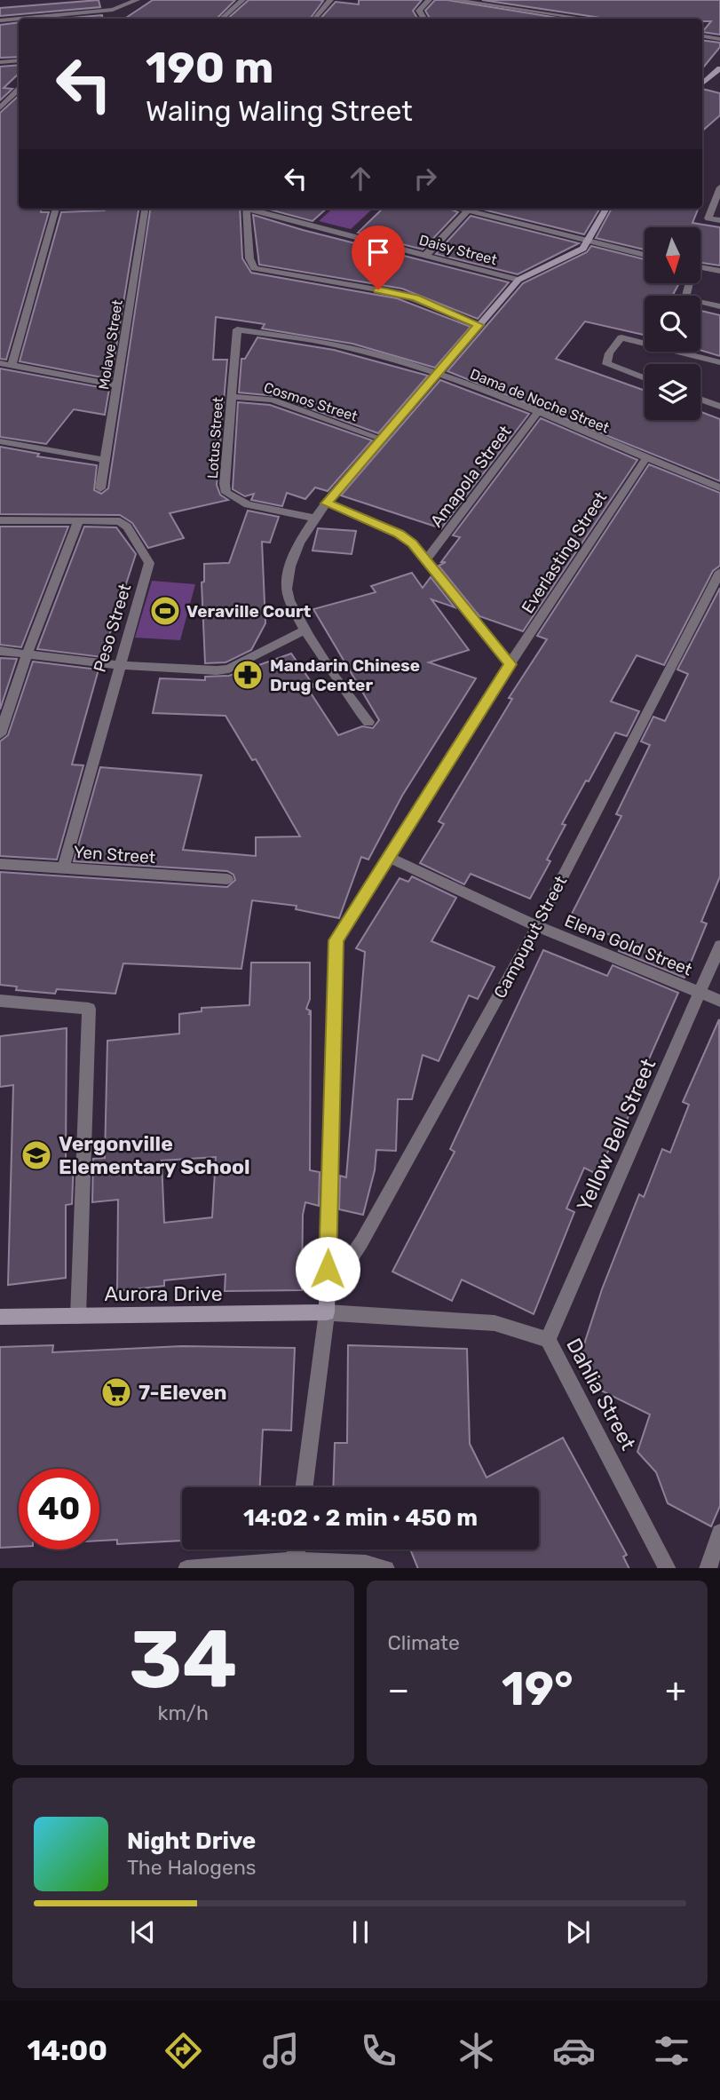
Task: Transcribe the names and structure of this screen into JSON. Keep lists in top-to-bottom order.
{
  "streets": {
    "street": [
      "Daisy Street",
      "Molave Street",
      "Dama de Noche Street",
      "Cosmos Street",
      "Lotus Street",
      "Amapola Street",
      "Everlasting Street",
      "Peso Street",
      "Yen Street",
      "Campuput Street",
      "Elena Gold Street",
      "Yellow Bell Street",
      "Aurora Drive",
      "Dahlia Street"
    ]
  },
  "crossings": [
    ["Dama de Noche Street", "Lotus Street"],
    ["Dama de Noche Street", "Amapola Street"],
    ["Dama de Noche Street", "Everlasting Street"],
    ["Cosmos Street", "Lotus Street"],
    ["Peso Street", "Yen Street"],
    ["Campuput Street", "Elena Gold Street"],
    ["Elena Gold Street", "Yellow Bell Street"],
    ["Yellow Bell Street", "Dahlia Street"],
    ["Aurora Drive", "Dahlia Street"]
  ],
  "places": {
    "sports": ["Veraville Court"],
    "pharmacy": ["Mandarin Chinese Drug Center"],
    "school or university": ["Vergonville Elementary School"],
    "supermarket": ["7-Eleven"]
  },
  "north": "bottom",
  "page": {
    "turn": ["190 m", "Waling Waling Street"],
    "limit": "40",
    "trip": "14:02 · 2 min · 450 m",
    "tile": [
      ["34", "km/h"],
      "Climate"
    ],
    "heat": ["−", "19°", "+"],
    "song": ["Night Drive", "The Halogens"],
    "tabs": "14:00"
  }
}
